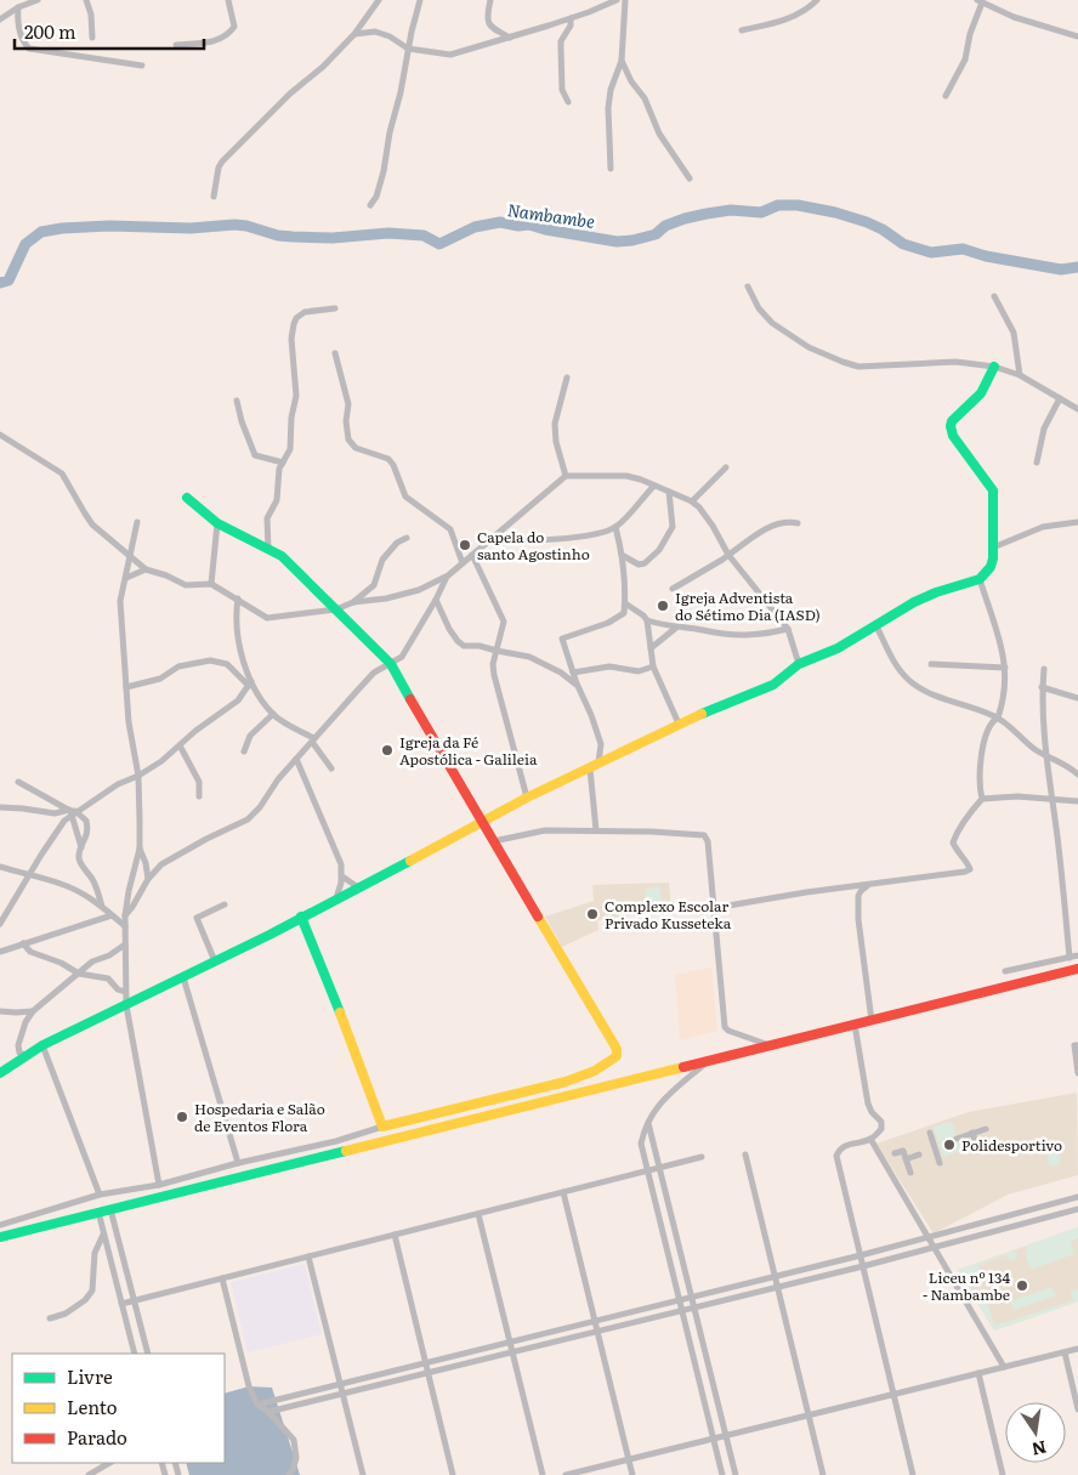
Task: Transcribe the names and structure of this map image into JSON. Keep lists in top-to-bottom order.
{
  "water": ["Nambambe"],
  "places": [
    "Capela do santo Agostinho",
    "Igreja Adventista do Sétimo Dia (IASD)",
    "Igreja da Fé Apostólica - Galileia",
    "Complexo Escolar Privado Kusseteka",
    "Hospedaria e Salão de Eventos Flora",
    "Polidesportivo",
    "Liceu nº 134 - Nambambe"
  ],
  "legend": ["Livre", "Lento", "Parado"],
  "scale_bar": "200 m",
  "north": "bottom"
}
